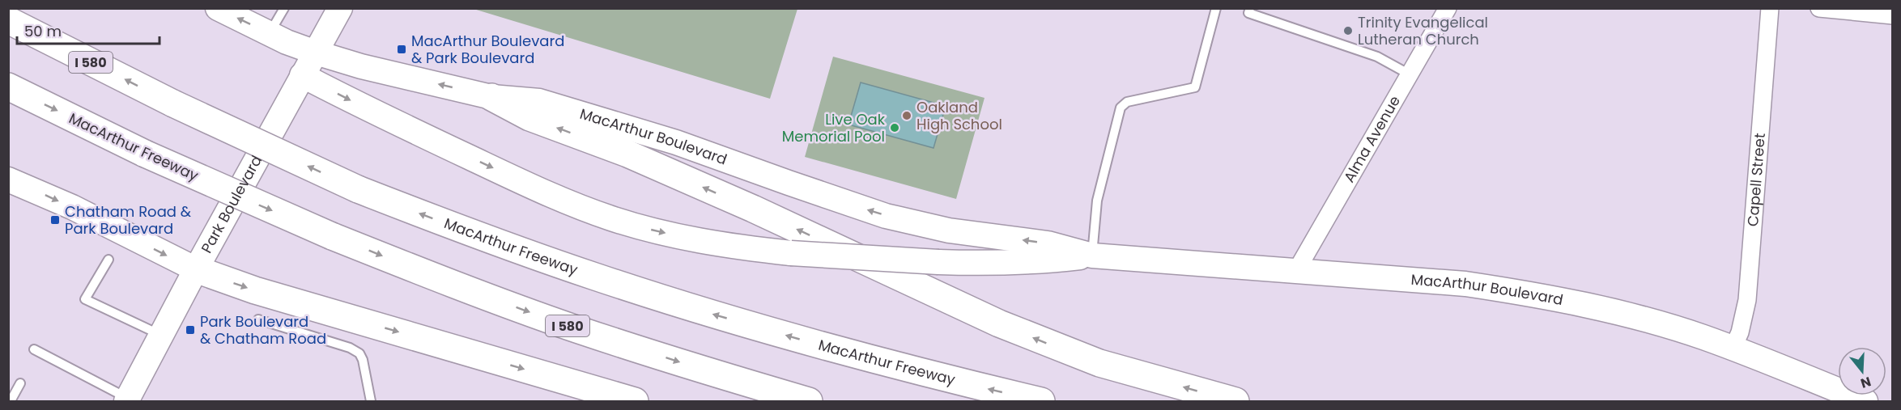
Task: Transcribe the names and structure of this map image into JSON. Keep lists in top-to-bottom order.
{
  "streets": {
    "highway": ["I 580", "MacArthur Freeway"],
    "main road": ["MacArthur Boulevard", "Park Boulevard"],
    "street": ["Alma Avenue", "Capell Street"]
  },
  "crossings": [
    ["MacArthur Boulevard", "Alma Avenue"],
    ["MacArthur Boulevard", "Capell Street"],
    ["MacArthur Boulevard", "Park Boulevard"]
  ],
  "places": {
    "other": ["Trinity Evangelical Lutheran Church", "Oakland High School", "Live Oak Memorial Pool"],
    "transit": ["MacArthur Boulevard & Park Boulevard", "Chatham Road & Park Boulevard", "Park Boulevard & Chatham Road"]
  },
  "scale_bar": "50 m",
  "north": "bottom"
}
